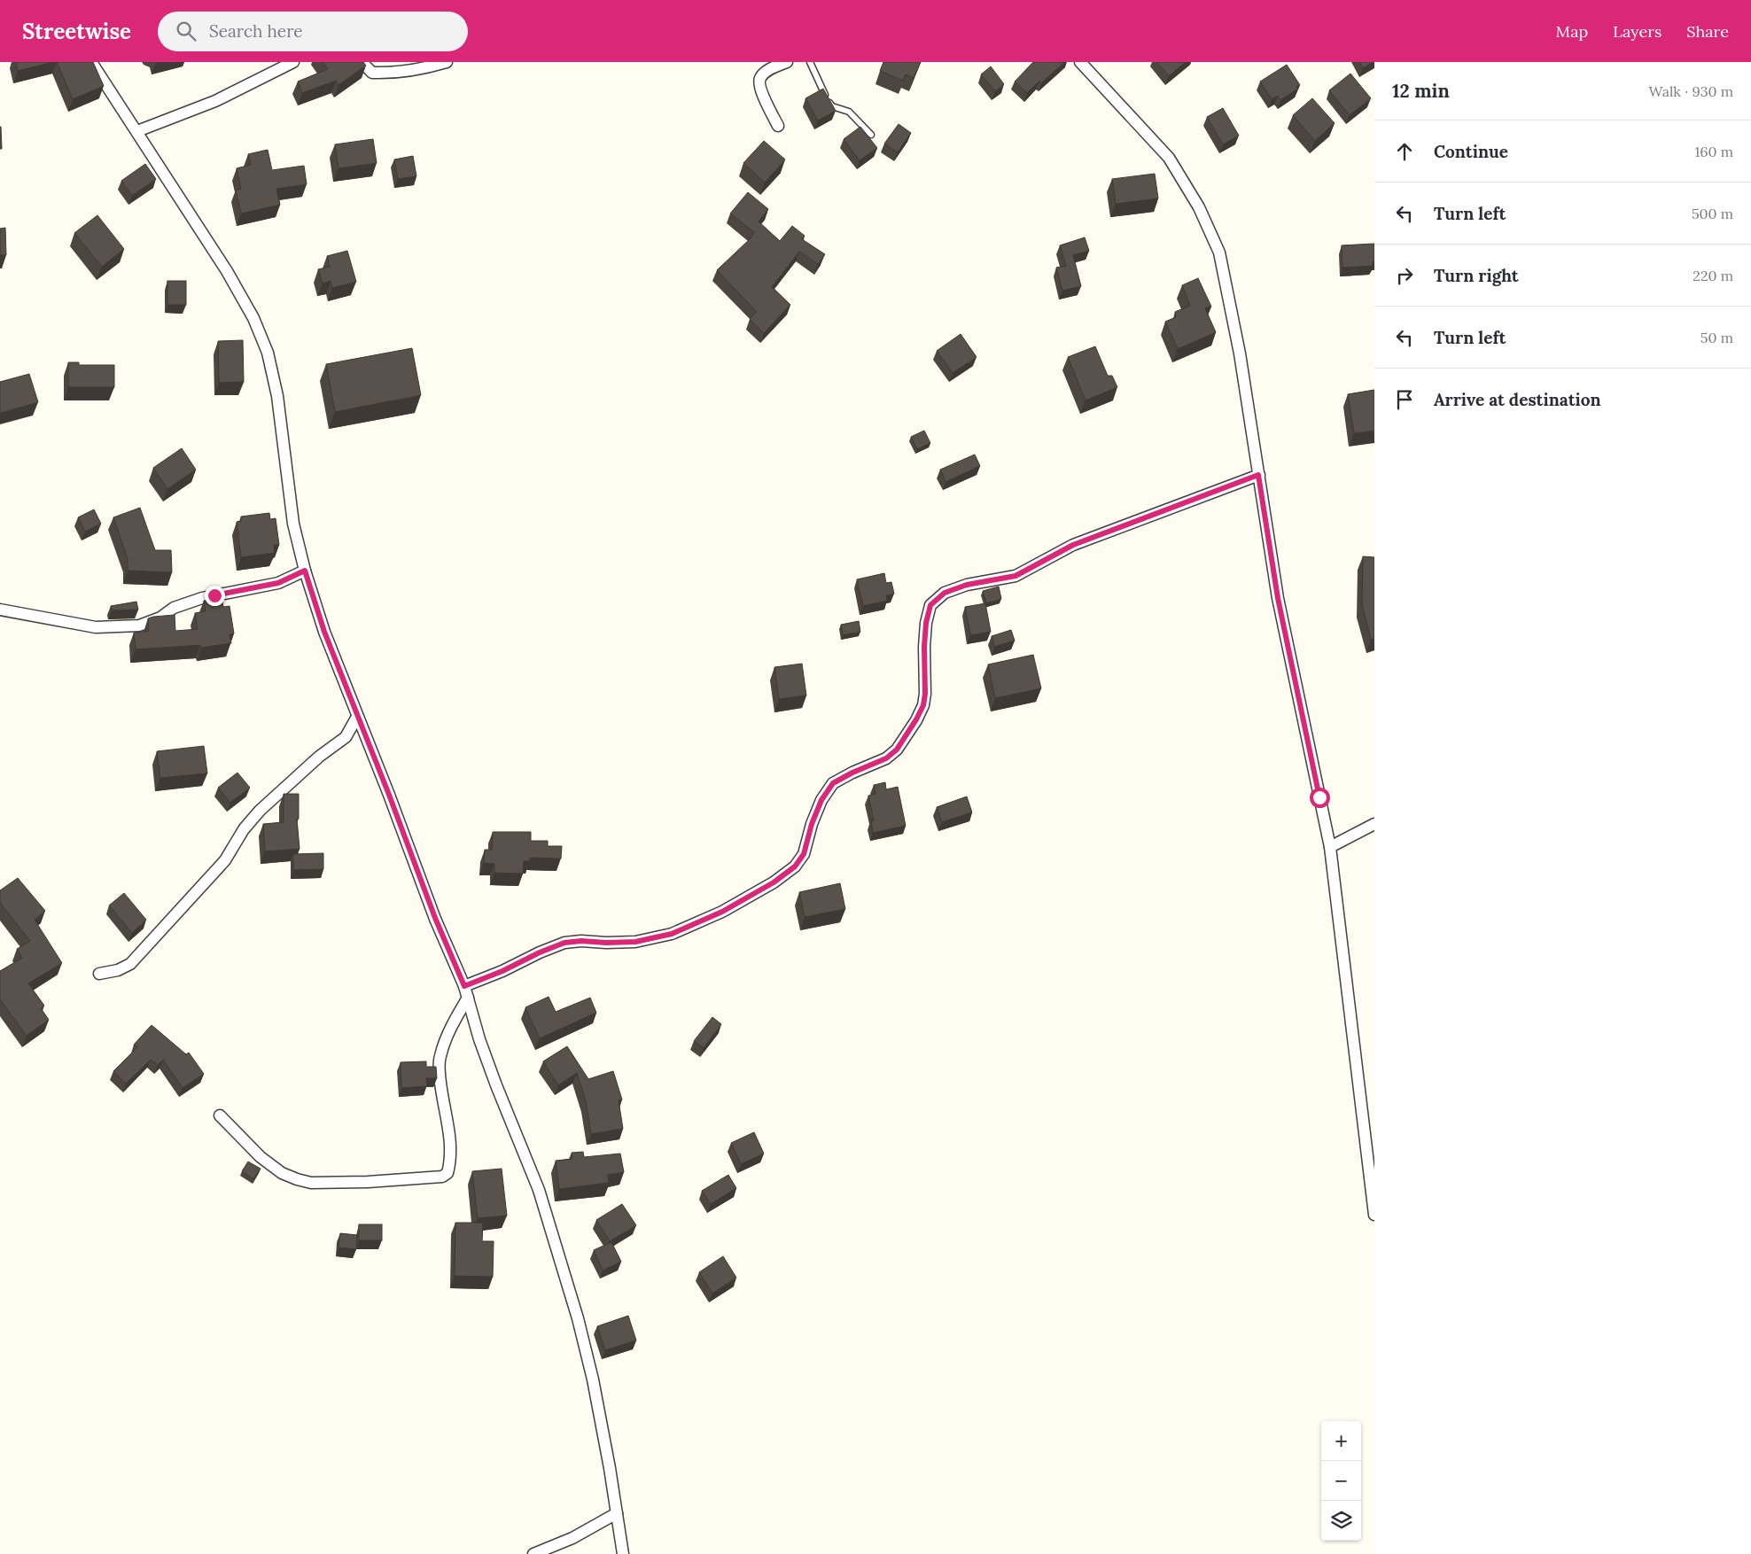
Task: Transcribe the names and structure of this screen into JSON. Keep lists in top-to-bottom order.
{
  "page": {
    "header": "Streetwise",
    "search": "Search here",
    "nav": ["Map", "Layers", "Share"],
    "heading": ["12 min", "Walk · 930 m"],
    "list": [
      ["Continue", "160 m"],
      ["Turn left", "500 m"],
      ["Turn right", "220 m"],
      ["Turn left", "50 m"],
      "Arrive at destination"
    ],
    "map_buttons": ["+", "−"]
  }
}
